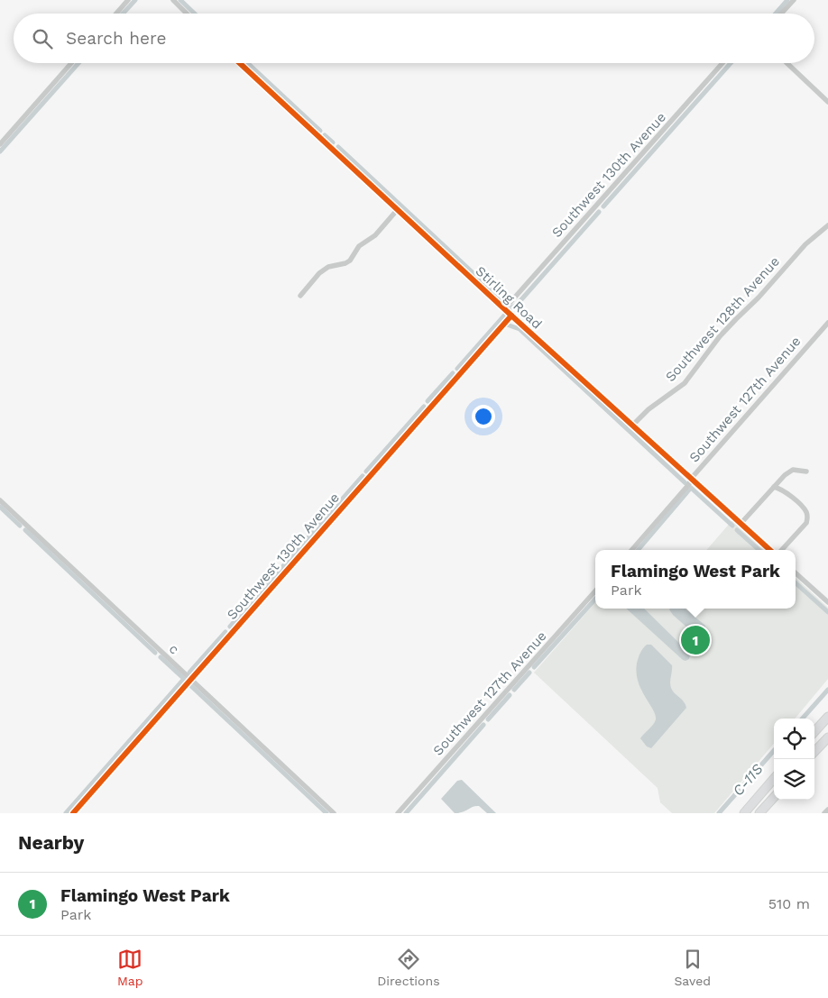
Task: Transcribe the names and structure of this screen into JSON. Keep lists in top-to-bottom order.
{
  "streets": {
    "street": [
      "Southwest 130th Avenue",
      "Stirling Road",
      "Southwest 128th Avenue",
      "Southwest 127th Avenue",
      "c"
    ]
  },
  "crossings": [
    ["Southwest 130th Avenue", "Stirling Road"],
    ["Southwest 130th Avenue", "c"],
    ["Stirling Road", "Southwest 128th Avenue"],
    ["Stirling Road", "Southwest 127th Avenue"]
  ],
  "water": ["C-11S"],
  "page": {
    "search": "Search here",
    "popup": ["Flamingo West Park", "Park"],
    "pins": "1",
    "heading": "Nearby",
    "list": [
      {
        "mark": "1",
        "name": "Flamingo West Park",
        "note": "Park",
        "value": "510 m"
      }
    ],
    "nav": ["Map", "Directions", "Saved"]
  }
}
